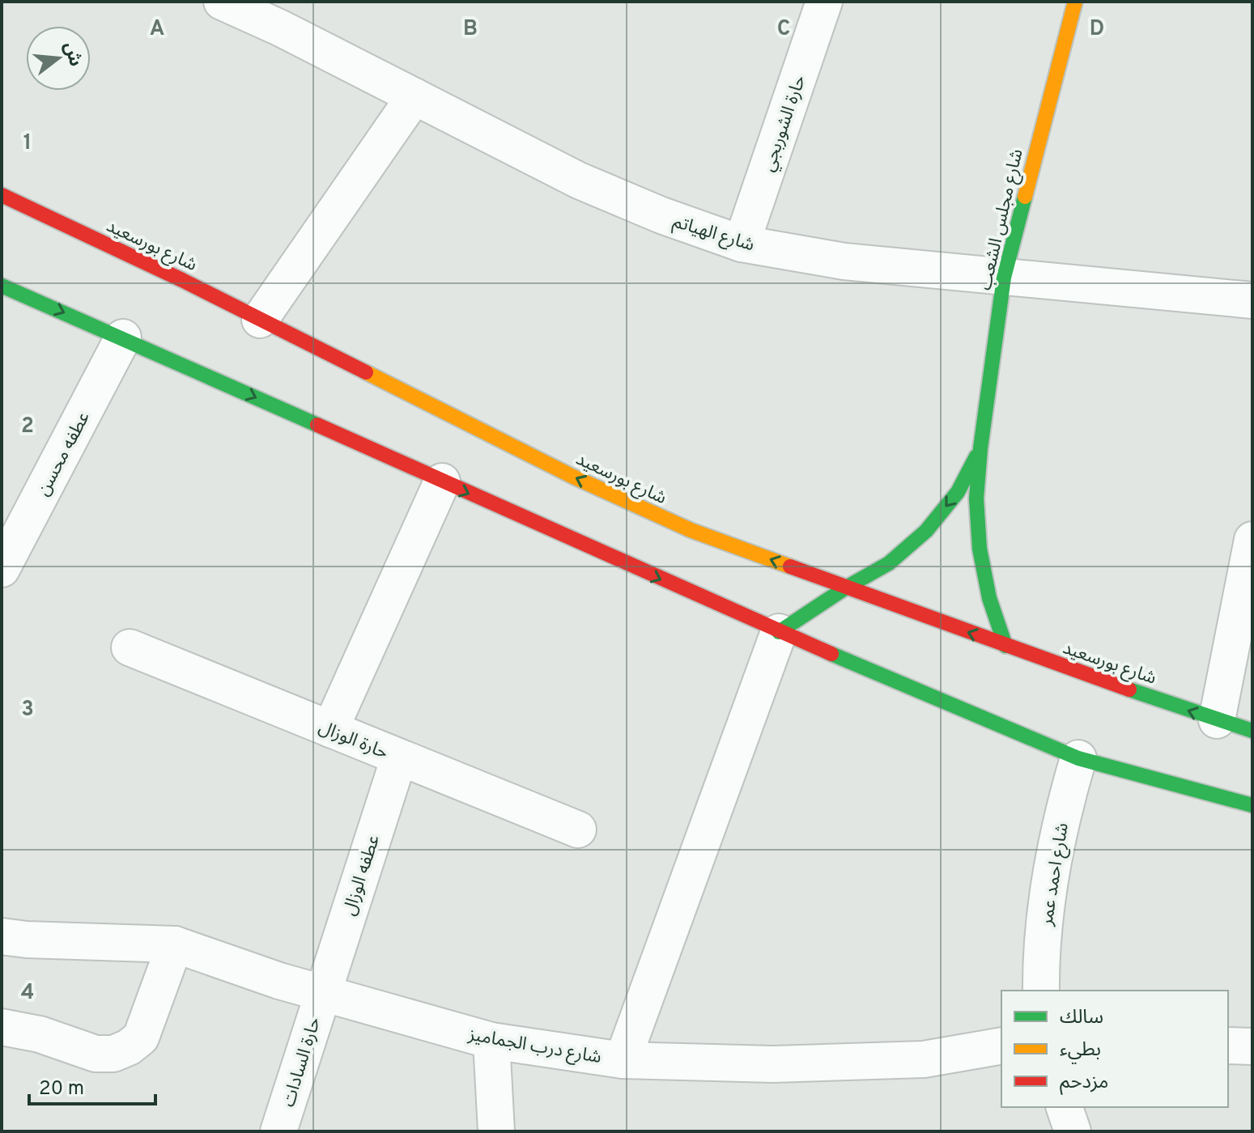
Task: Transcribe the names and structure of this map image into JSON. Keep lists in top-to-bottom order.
{
  "streets": {
    "main road": ["شارع مجلس الشعب", "شارع بورسعيد"],
    "street": [
      "حارة الشوربجي",
      "شارع الهياتم",
      "عطفه محسن",
      "حارة الوزال",
      "شارع احمد عمر",
      "عطفه الوزال",
      "شارع درب الجماميز",
      "حارة السادات"
    ]
  },
  "crossings": [
    ["حارة الشوربجي", "شارع الهياتم"],
    ["شارع مجلس الشعب", "شارع الهياتم"],
    ["شارع مجلس الشعب", "شارع بورسعيد"],
    ["حارة الوزال", "عطفه الوزال"],
    ["عطفه الوزال", "شارع درب الجماميز"],
    ["عطفه الوزال", "حارة السادات"],
    ["شارع درب الجماميز", "حارة السادات"]
  ],
  "legend": ["سالك", "بطيء", "مزدحم"],
  "scale_bar": "20 m",
  "north": "right",
  "grid": {
    "columns": [
      "A",
      "B",
      "C",
      "D"
    ],
    "rows": [
      "1",
      "2",
      "3",
      "4"
    ]
  }
}
